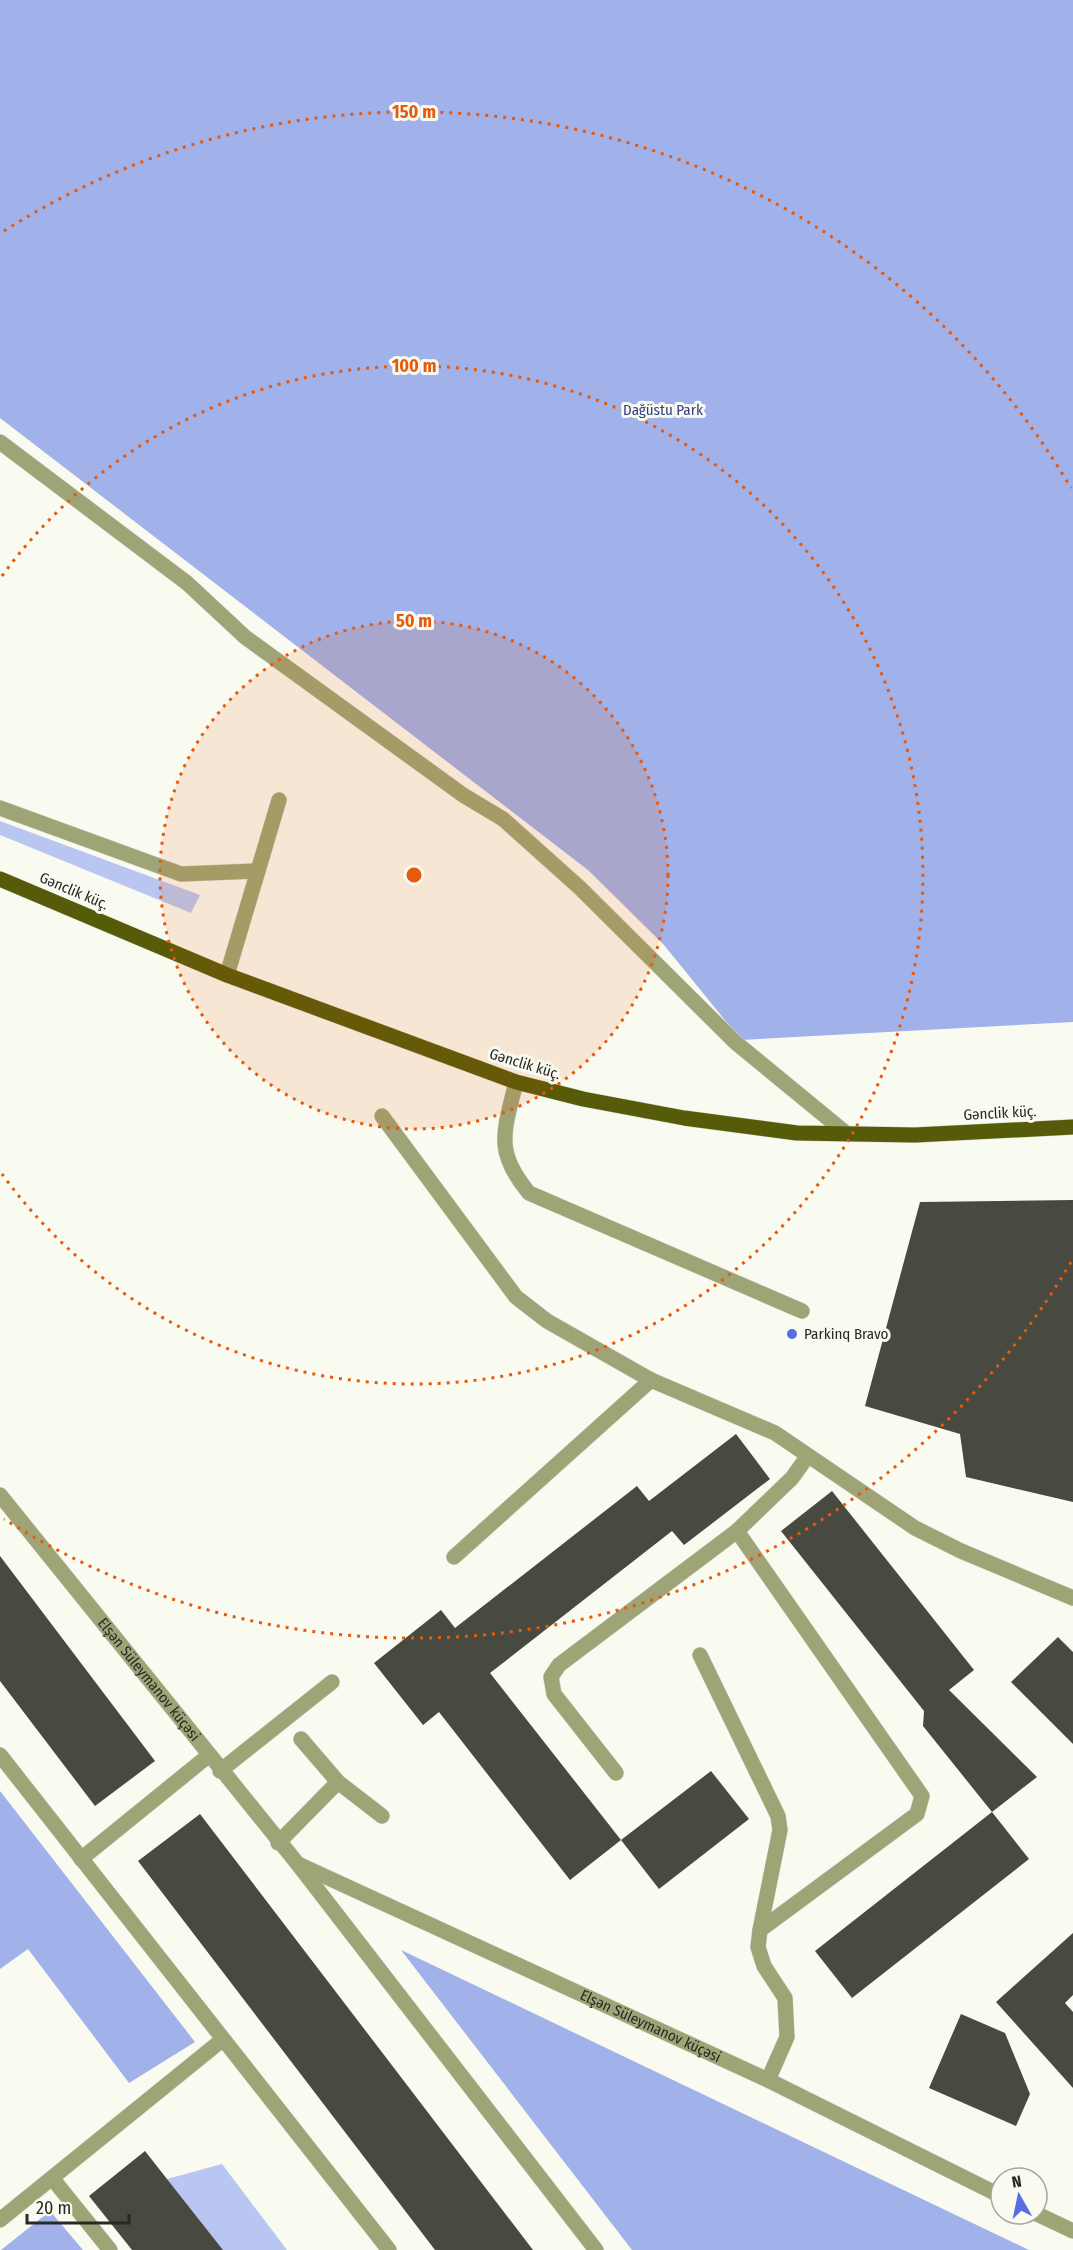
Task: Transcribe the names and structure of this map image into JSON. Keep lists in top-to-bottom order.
{
  "streets": {
    "main road": ["Gənclik küç."],
    "street": ["Elşən Süleymanov küçəsi"]
  },
  "parks": ["Dağüstu Park"],
  "places": ["Parkinq Bravo"],
  "scale_bar": "20 m",
  "north": "top",
  "rings": ["150 m", "100 m", "50 m"]
}
